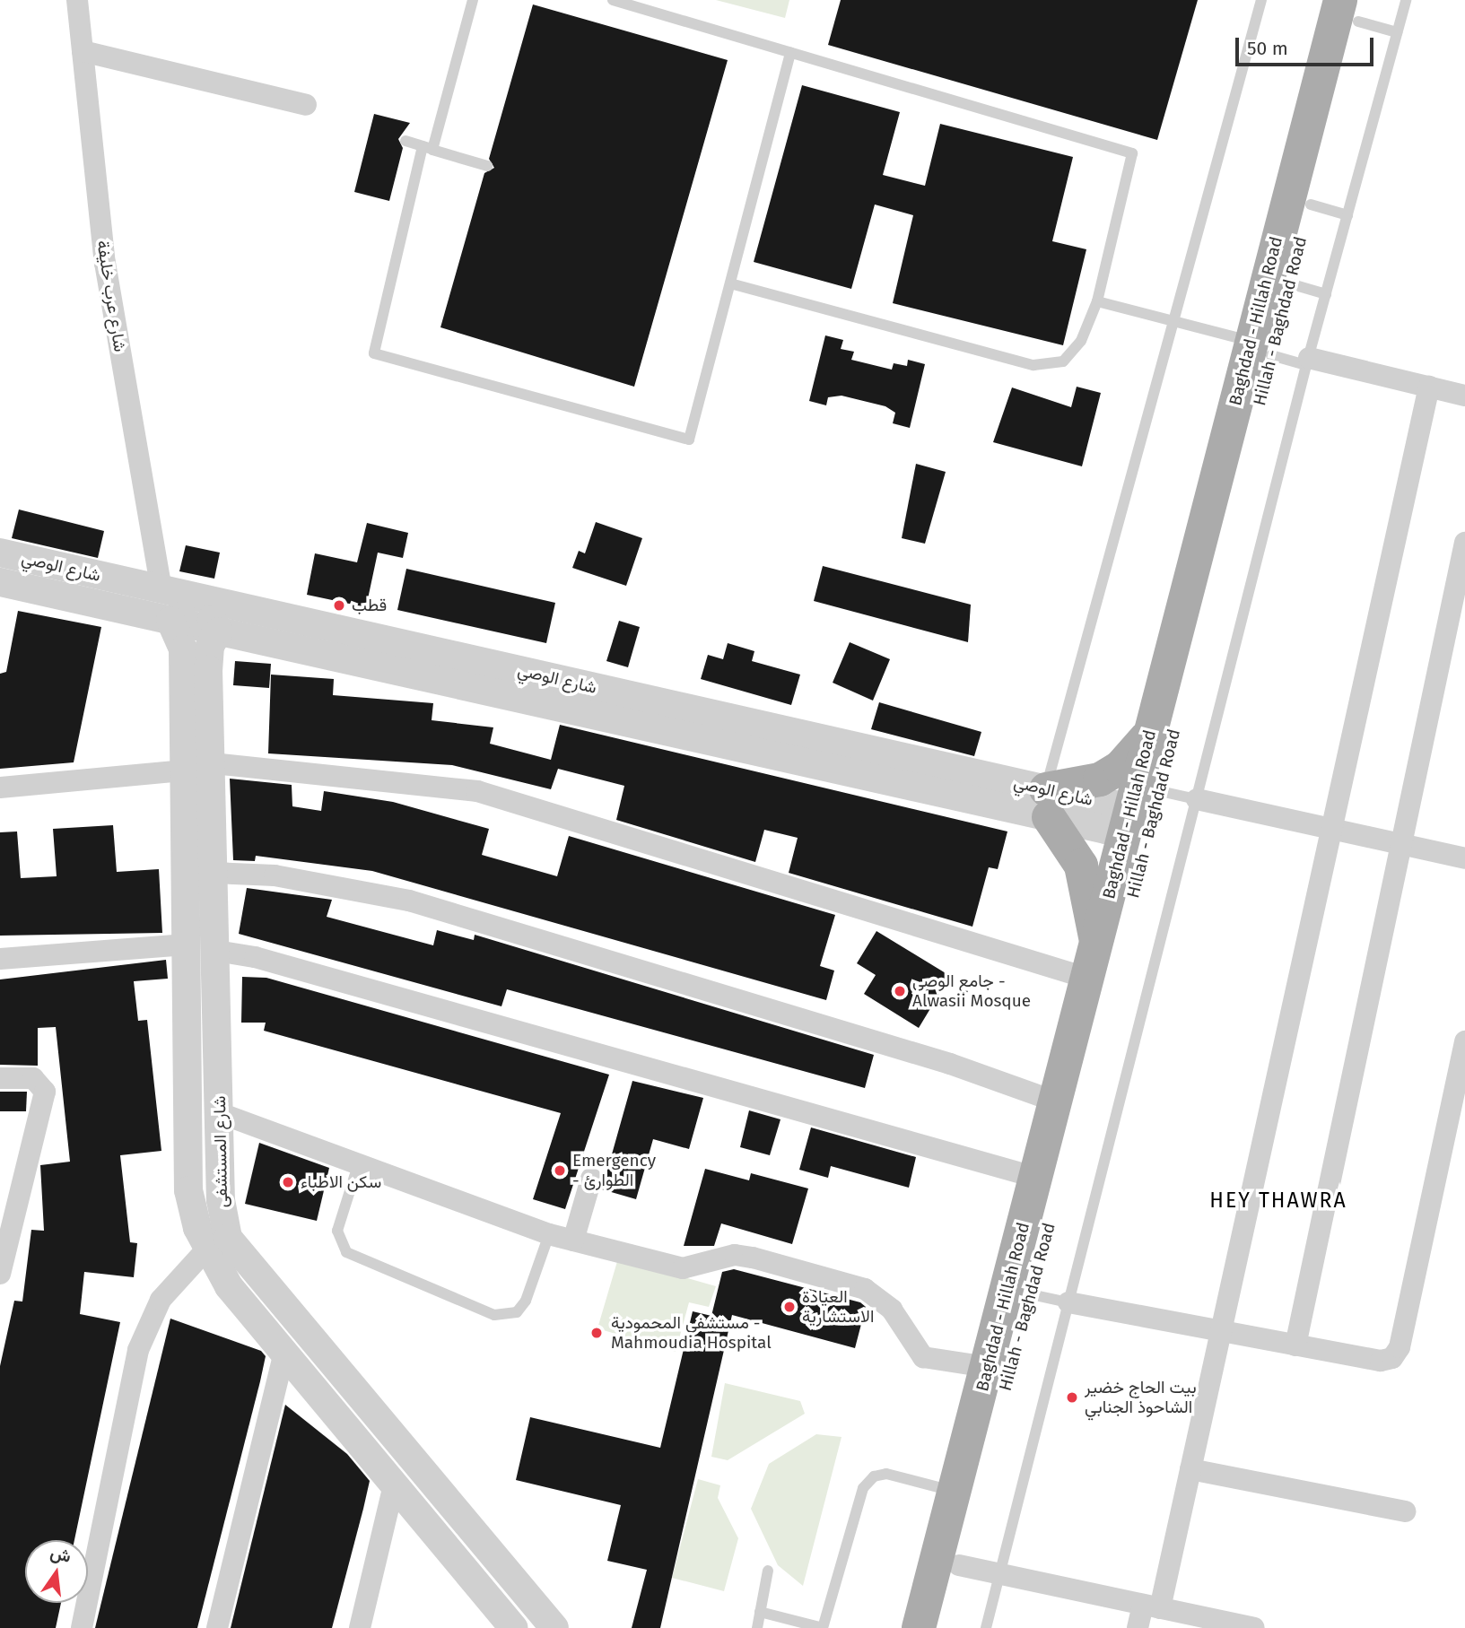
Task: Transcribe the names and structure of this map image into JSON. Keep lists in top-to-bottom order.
{
  "streets": {
    "main road": ["Baghdad - Hillah Road", "Hillah - Baghdad Road"],
    "street": ["شارع عرب خليفة", "شارع الوصي", "شارع المستشفى"]
  },
  "crossings": [
    ["شارع عرب خليفة", "شارع الوصي"],
    ["Baghdad - Hillah Road", "Hillah - Baghdad Road"]
  ],
  "districts": ["HEY THAWRA"],
  "places": [
    "قطب",
    "جامع الوصي - Alwasii Mosque",
    "Emergency - الطوارئ",
    "سكن الاطباء",
    "العيادة الاستشارية",
    "مستشفى المحمودية - Mahmoudia Hospital",
    "بيت الحاج خضير الشاحوذ الجنابي"
  ],
  "scale_bar": "50 m",
  "north": "top"
}
